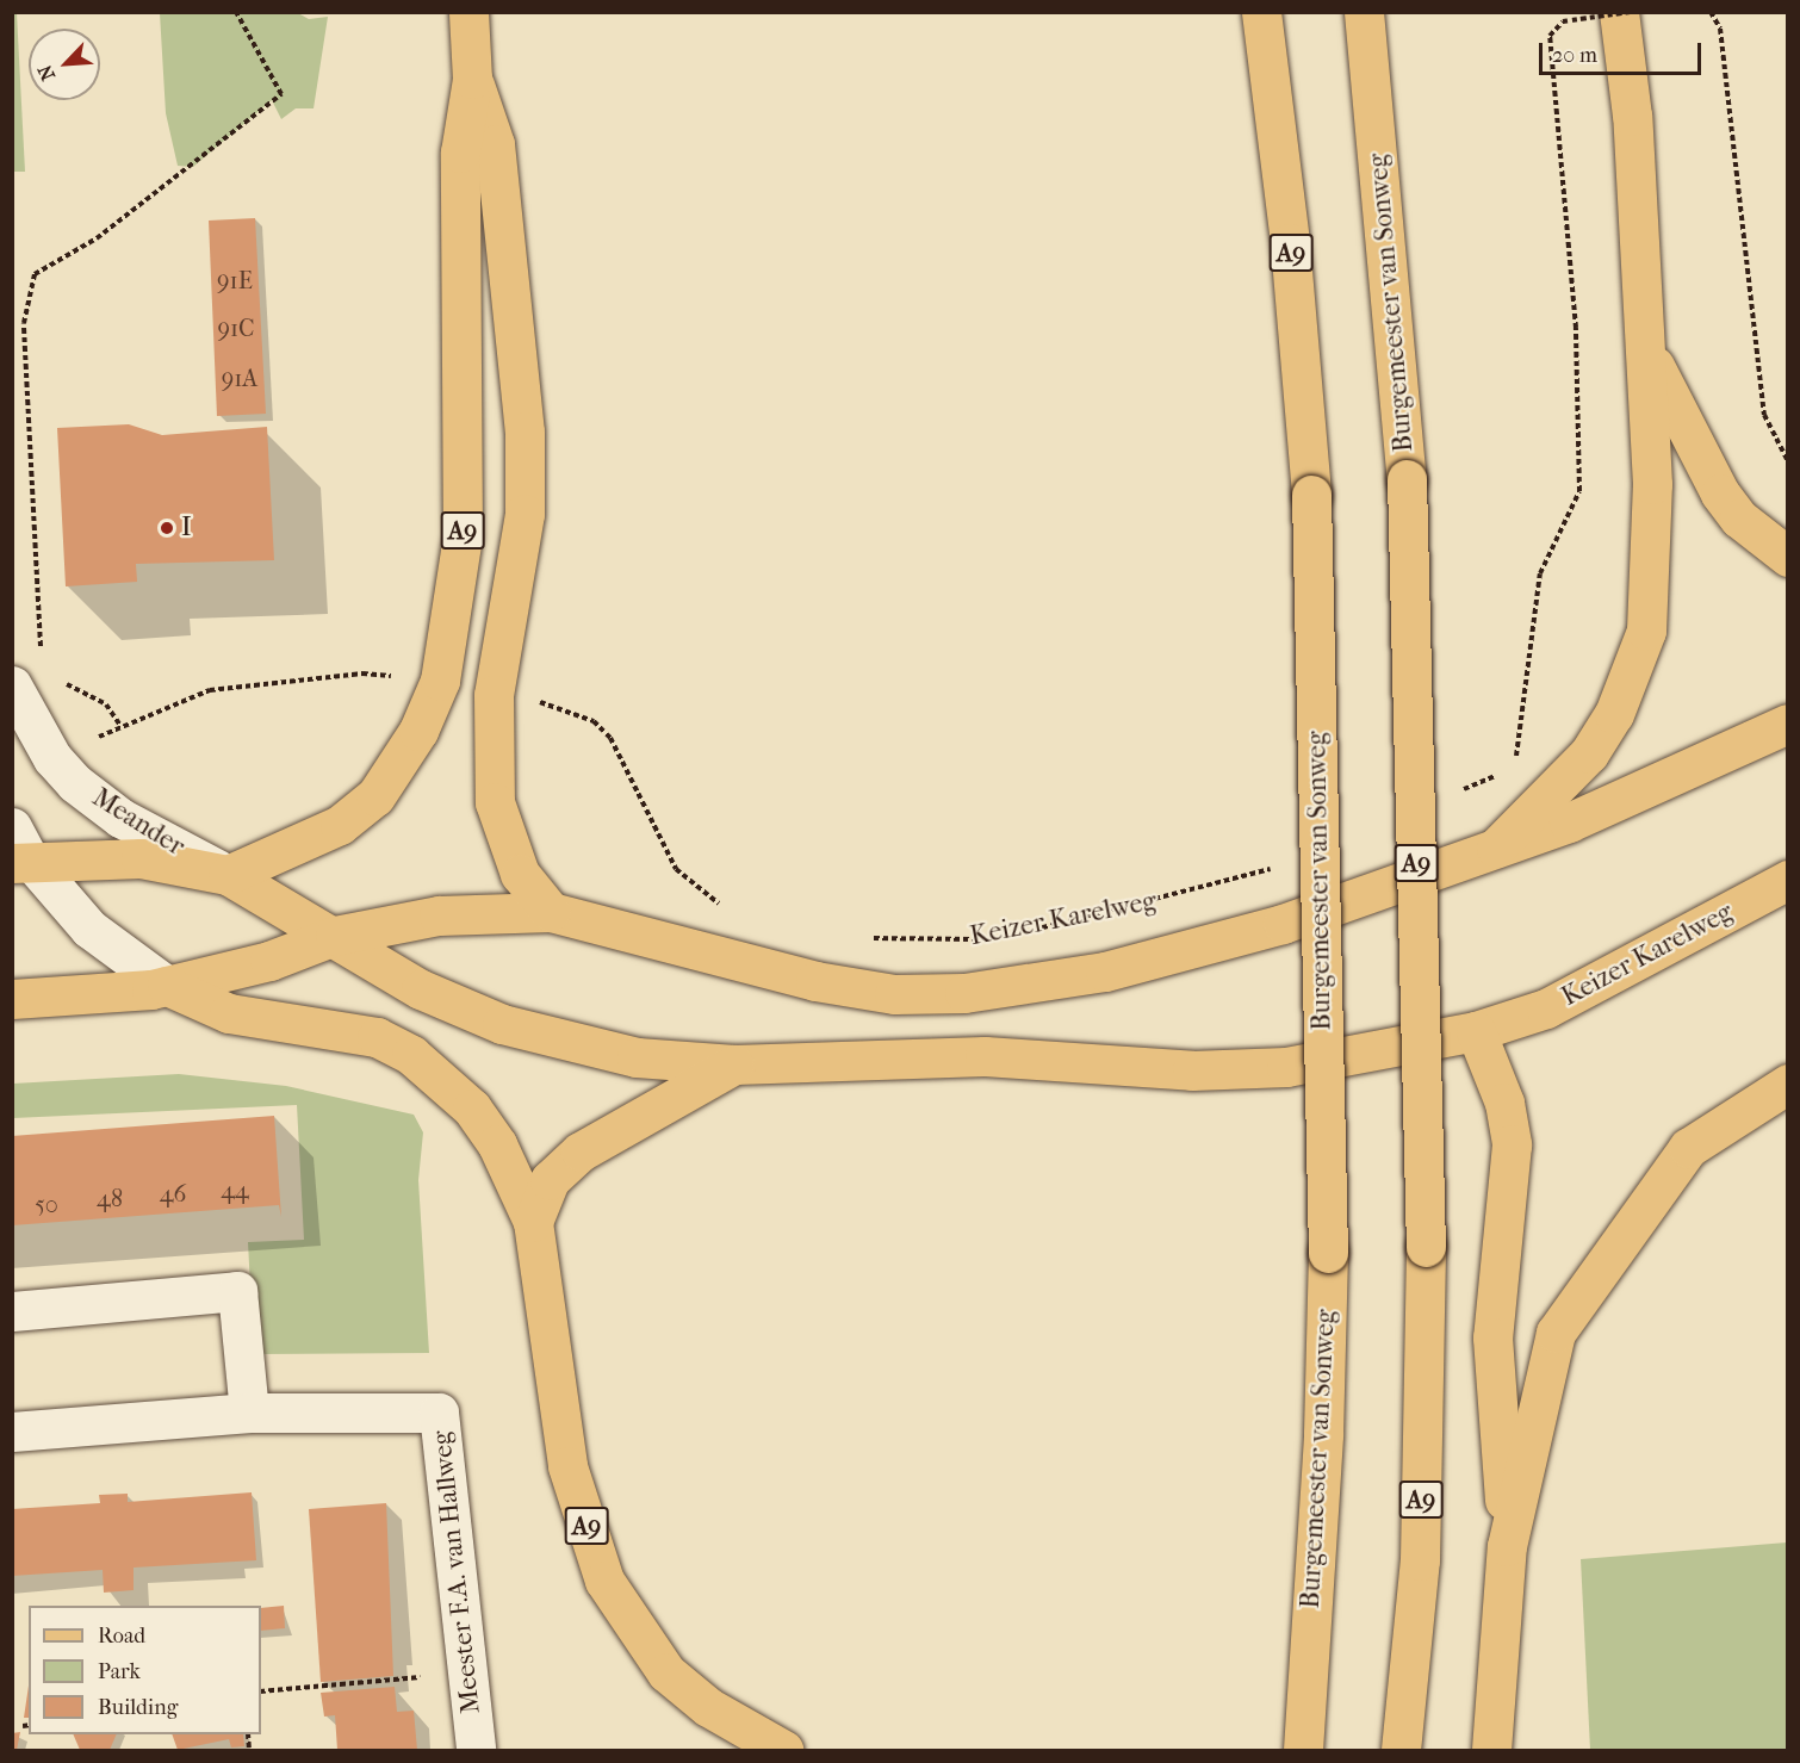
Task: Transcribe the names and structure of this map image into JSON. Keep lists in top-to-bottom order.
{
  "streets": {
    "main road": ["A9", "Burgemeester van Sonweg", "Keizer Karelweg"],
    "street": ["Meander", "Meester F.A. van Hallweg"]
  },
  "crossings": [
    ["A9", "Meander"],
    ["A9", "Keizer Karelweg"],
    ["Meander", "Keizer Karelweg"]
  ],
  "places": ["I"],
  "house_numbers": [
    "91E",
    "91C",
    "91A",
    "44",
    "46",
    "48",
    "50"
  ],
  "legend": ["Road", "Park", "Building"],
  "scale_bar": "20 m",
  "north": "bottom left"
}
